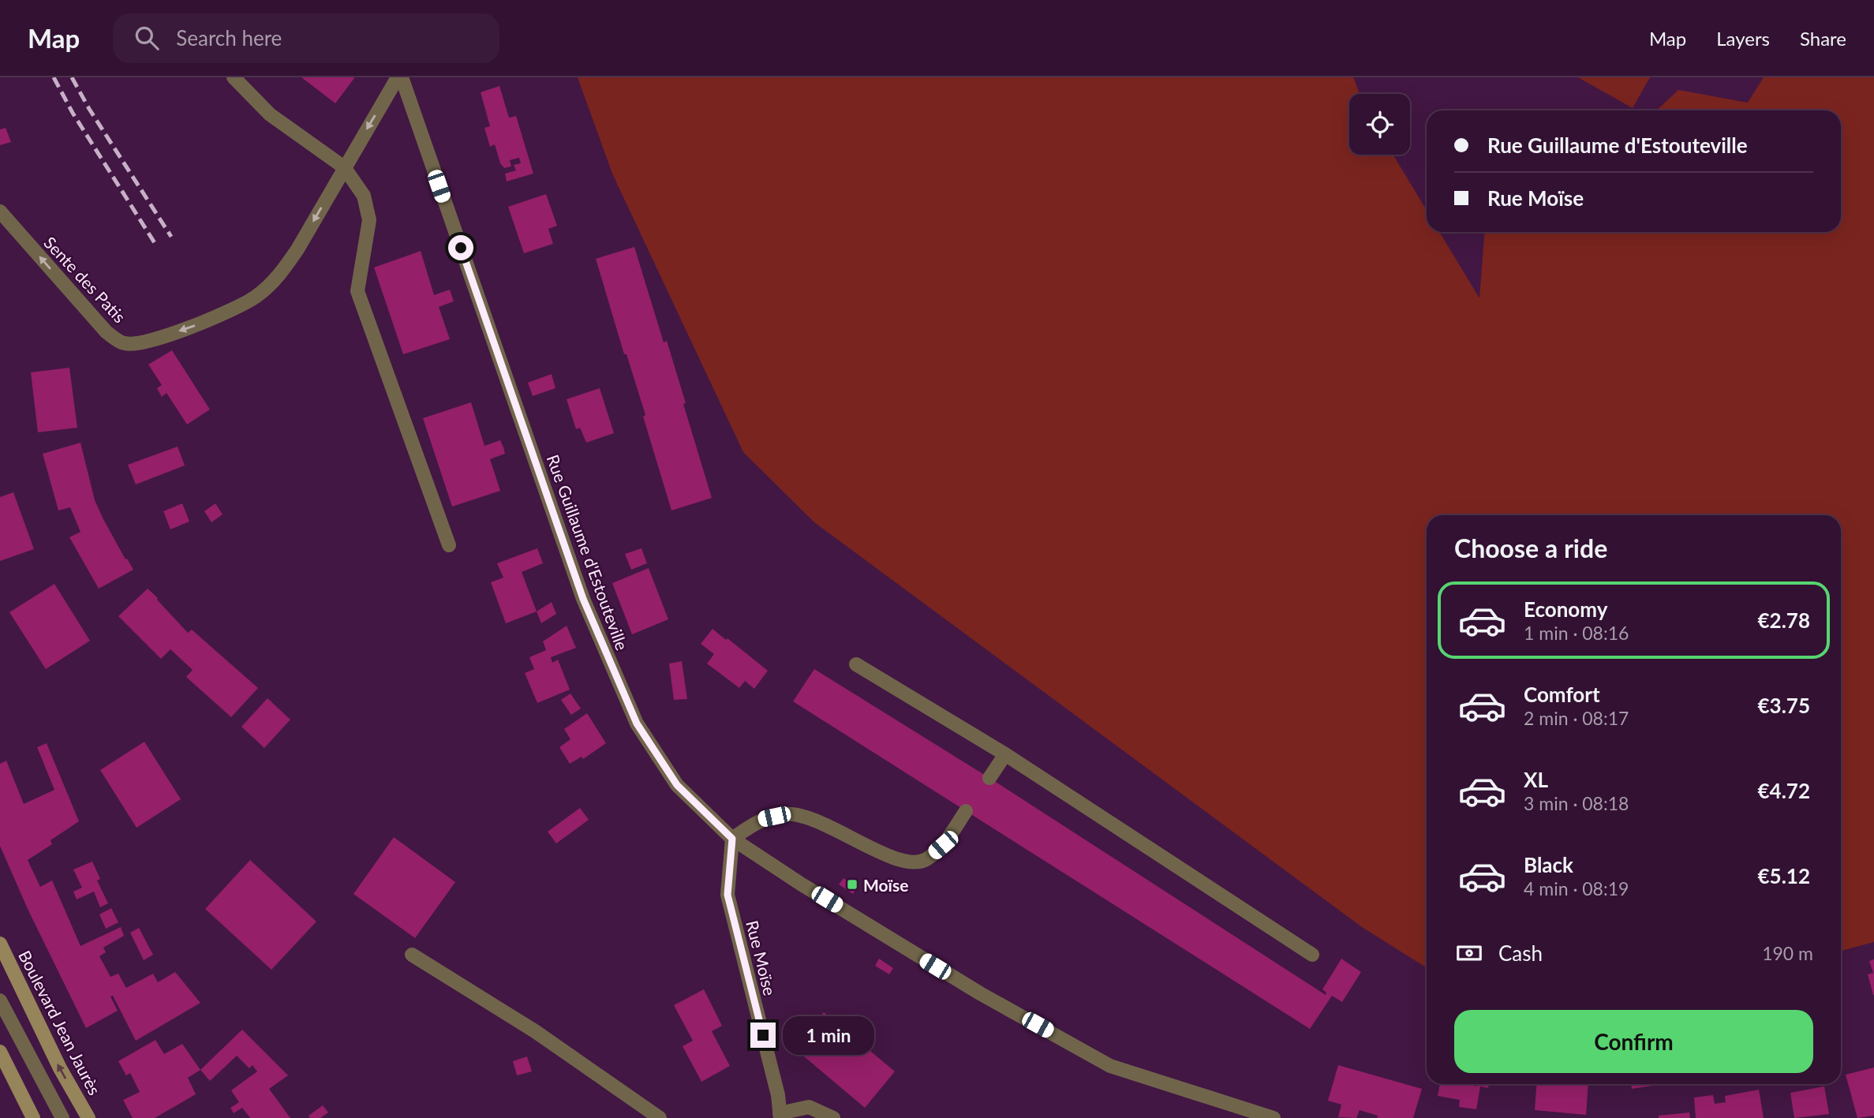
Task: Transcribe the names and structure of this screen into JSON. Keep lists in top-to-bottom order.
{
  "streets": {
    "main road": ["Boulevard Jean Jaurès"],
    "street": ["Sente des Patis", "Rue Guillaume d'Estouteville", "Rue Moïse"]
  },
  "crossings": [
    ["Sente des Patis", "Rue Guillaume d'Estouteville"],
    ["Rue Guillaume d'Estouteville", "Rue Moïse"]
  ],
  "places": {
    "transit": ["Moïse"]
  },
  "page": {
    "header": "Map",
    "search": "Search here",
    "nav": ["Map", "Layers", "Share"],
    "banner": ["Rue Guillaume d'Estouteville", "Rue Moïse"],
    "heading": "Choose a ride",
    "list": [
      {
        "name": "Economy",
        "note": "1 min · 08:16",
        "value": "€2.78"
      },
      {
        "name": "Comfort",
        "note": "2 min · 08:17",
        "value": "€3.75"
      },
      {
        "name": "XL",
        "note": "3 min · 08:18",
        "value": "€4.72"
      },
      {
        "name": "Black",
        "note": "4 min · 08:19",
        "value": "€5.12"
      }
    ],
    "pay": ["Cash", "190 m"],
    "buttons": "Confirm",
    "bubble": "1 min"
  }
}
